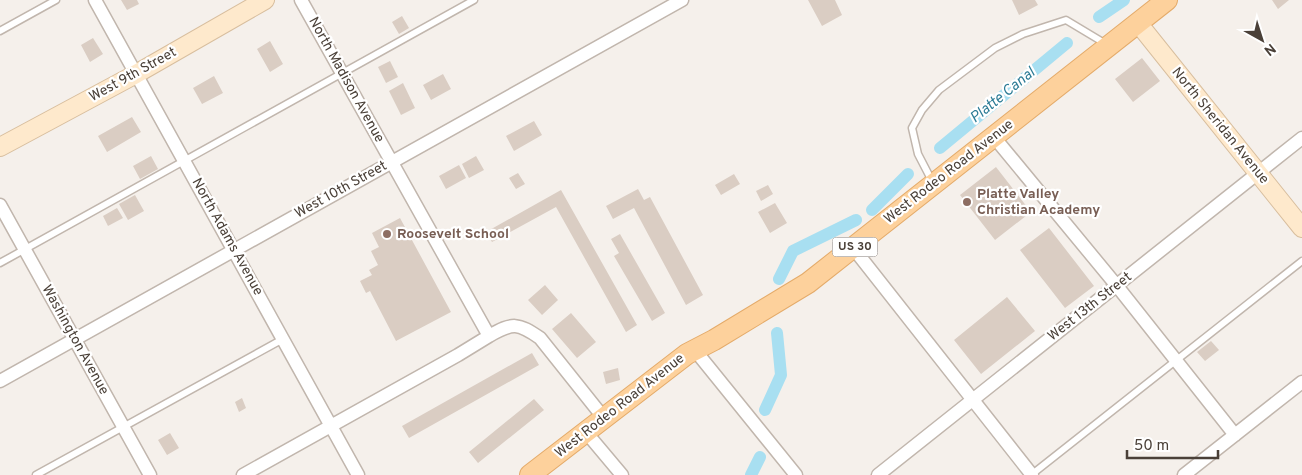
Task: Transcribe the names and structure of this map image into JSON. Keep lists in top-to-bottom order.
{
  "streets": {
    "main road": ["West Rodeo Road Avenue", "US 30"],
    "street": [
      "West 9th Street",
      "North Madison Avenue",
      "North Sheridan Avenue",
      "West 10th Street",
      "North Adams Avenue",
      "West 13th Street",
      "Washington Avenue"
    ]
  },
  "crossings": [
    ["West 9th Street", "North Adams Avenue"],
    ["North Madison Avenue", "West 10th Street"],
    ["North Sheridan Avenue", "West Rodeo Road Avenue"],
    ["North Sheridan Avenue", "West 13th Street"],
    ["West 10th Street", "North Adams Avenue"],
    ["West 10th Street", "Washington Avenue"]
  ],
  "water": ["Platte Canal"],
  "places": ["Platte Valley Christian Academy", "Roosevelt School"],
  "scale_bar": "50 m",
  "north": "bottom right"
}
